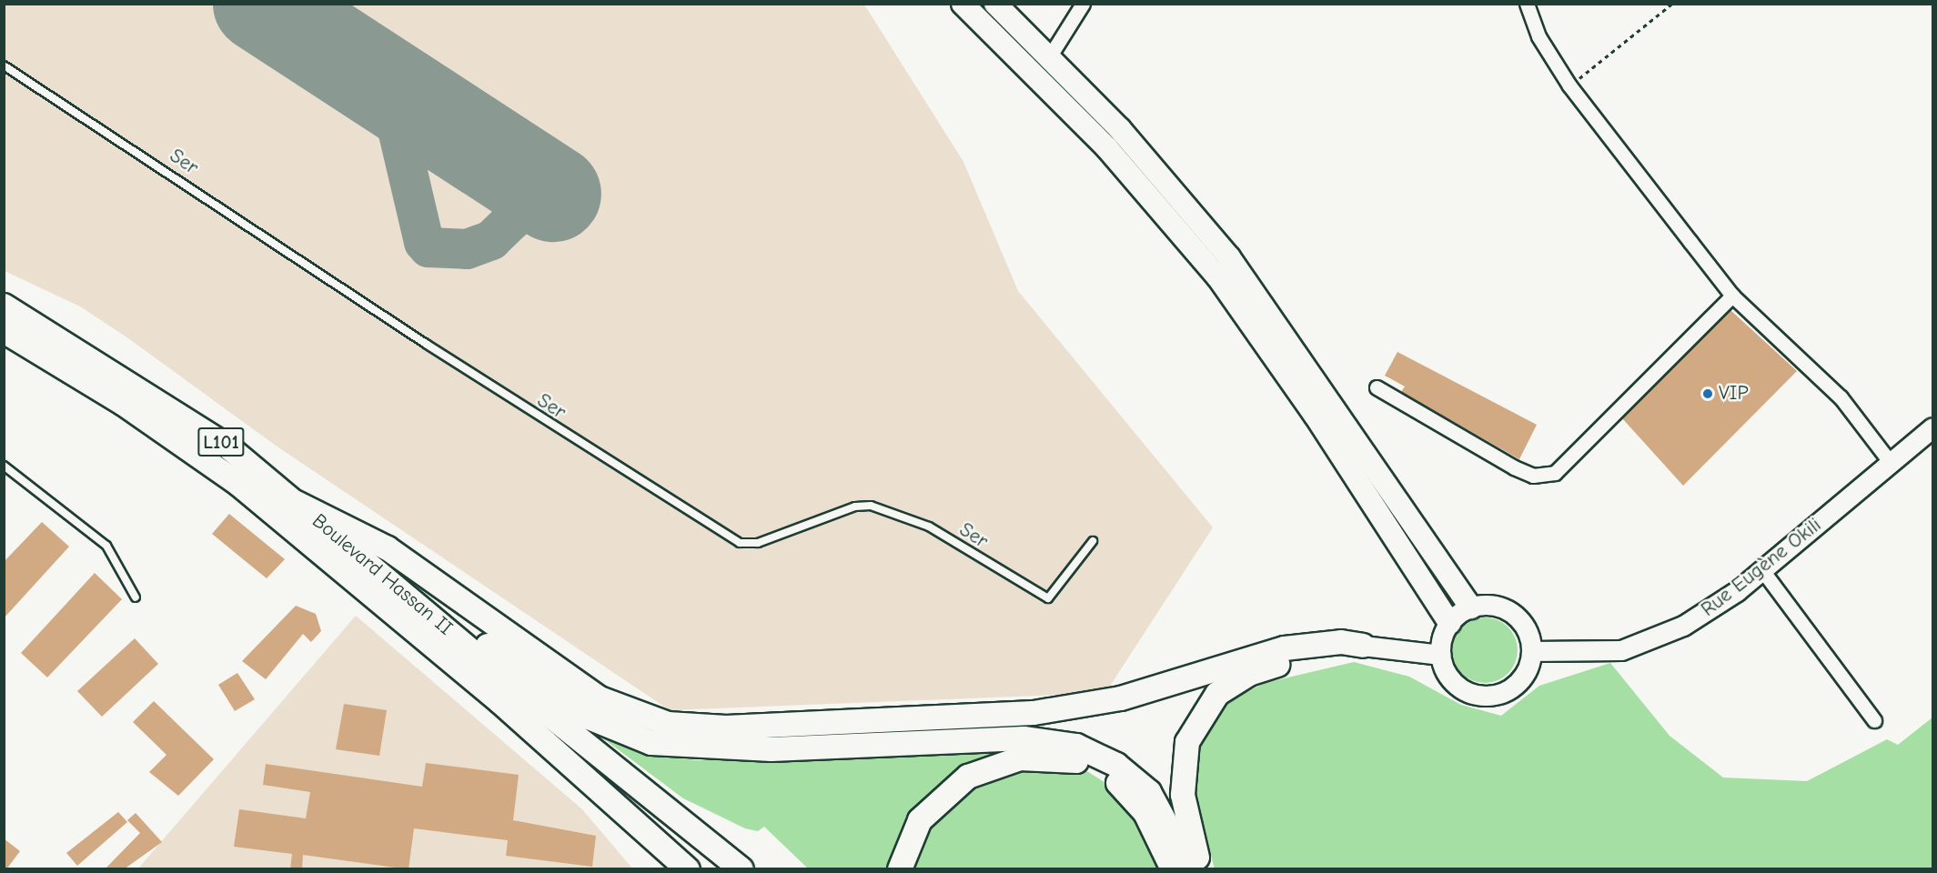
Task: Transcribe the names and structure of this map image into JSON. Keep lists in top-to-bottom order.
{
  "streets": {
    "highway": ["L101", "Boulevard Hassan II"],
    "main road": ["Rue Eugène Okili"],
    "lane": ["Ser"]
  },
  "places": ["VIP"]
}
